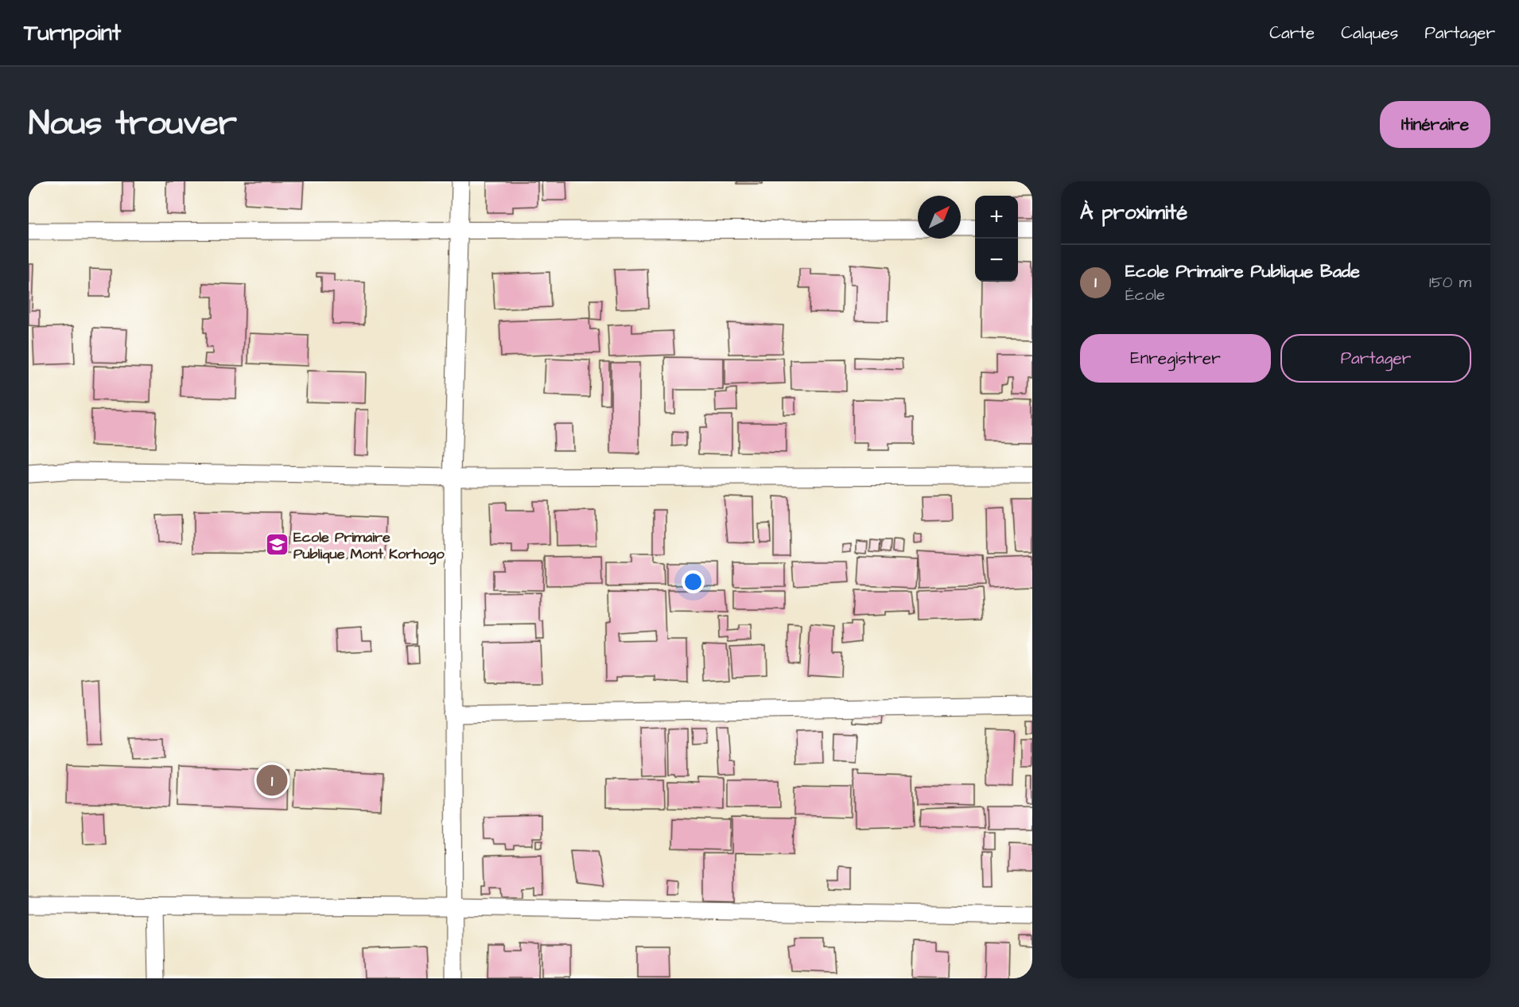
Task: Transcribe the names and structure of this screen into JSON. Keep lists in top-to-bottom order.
{
  "places": {
    "school or university": ["Ecole Primaire Publique Mont Korhogo"]
  },
  "north": "top right",
  "page": {
    "header": "Turnpoint",
    "nav": ["Carte", "Calques", "Partager"],
    "title": "Nous trouver",
    "buttons": [
      "Itinéraire",
      ["Enregistrer", "Partager"]
    ],
    "heading": "À proximité",
    "map_buttons": ["+", "−"],
    "list": [
      {
        "mark": "1",
        "name": "Ecole Primaire Publique Bade",
        "note": "École",
        "value": "150 m"
      }
    ],
    "pins": "1"
  }
}
